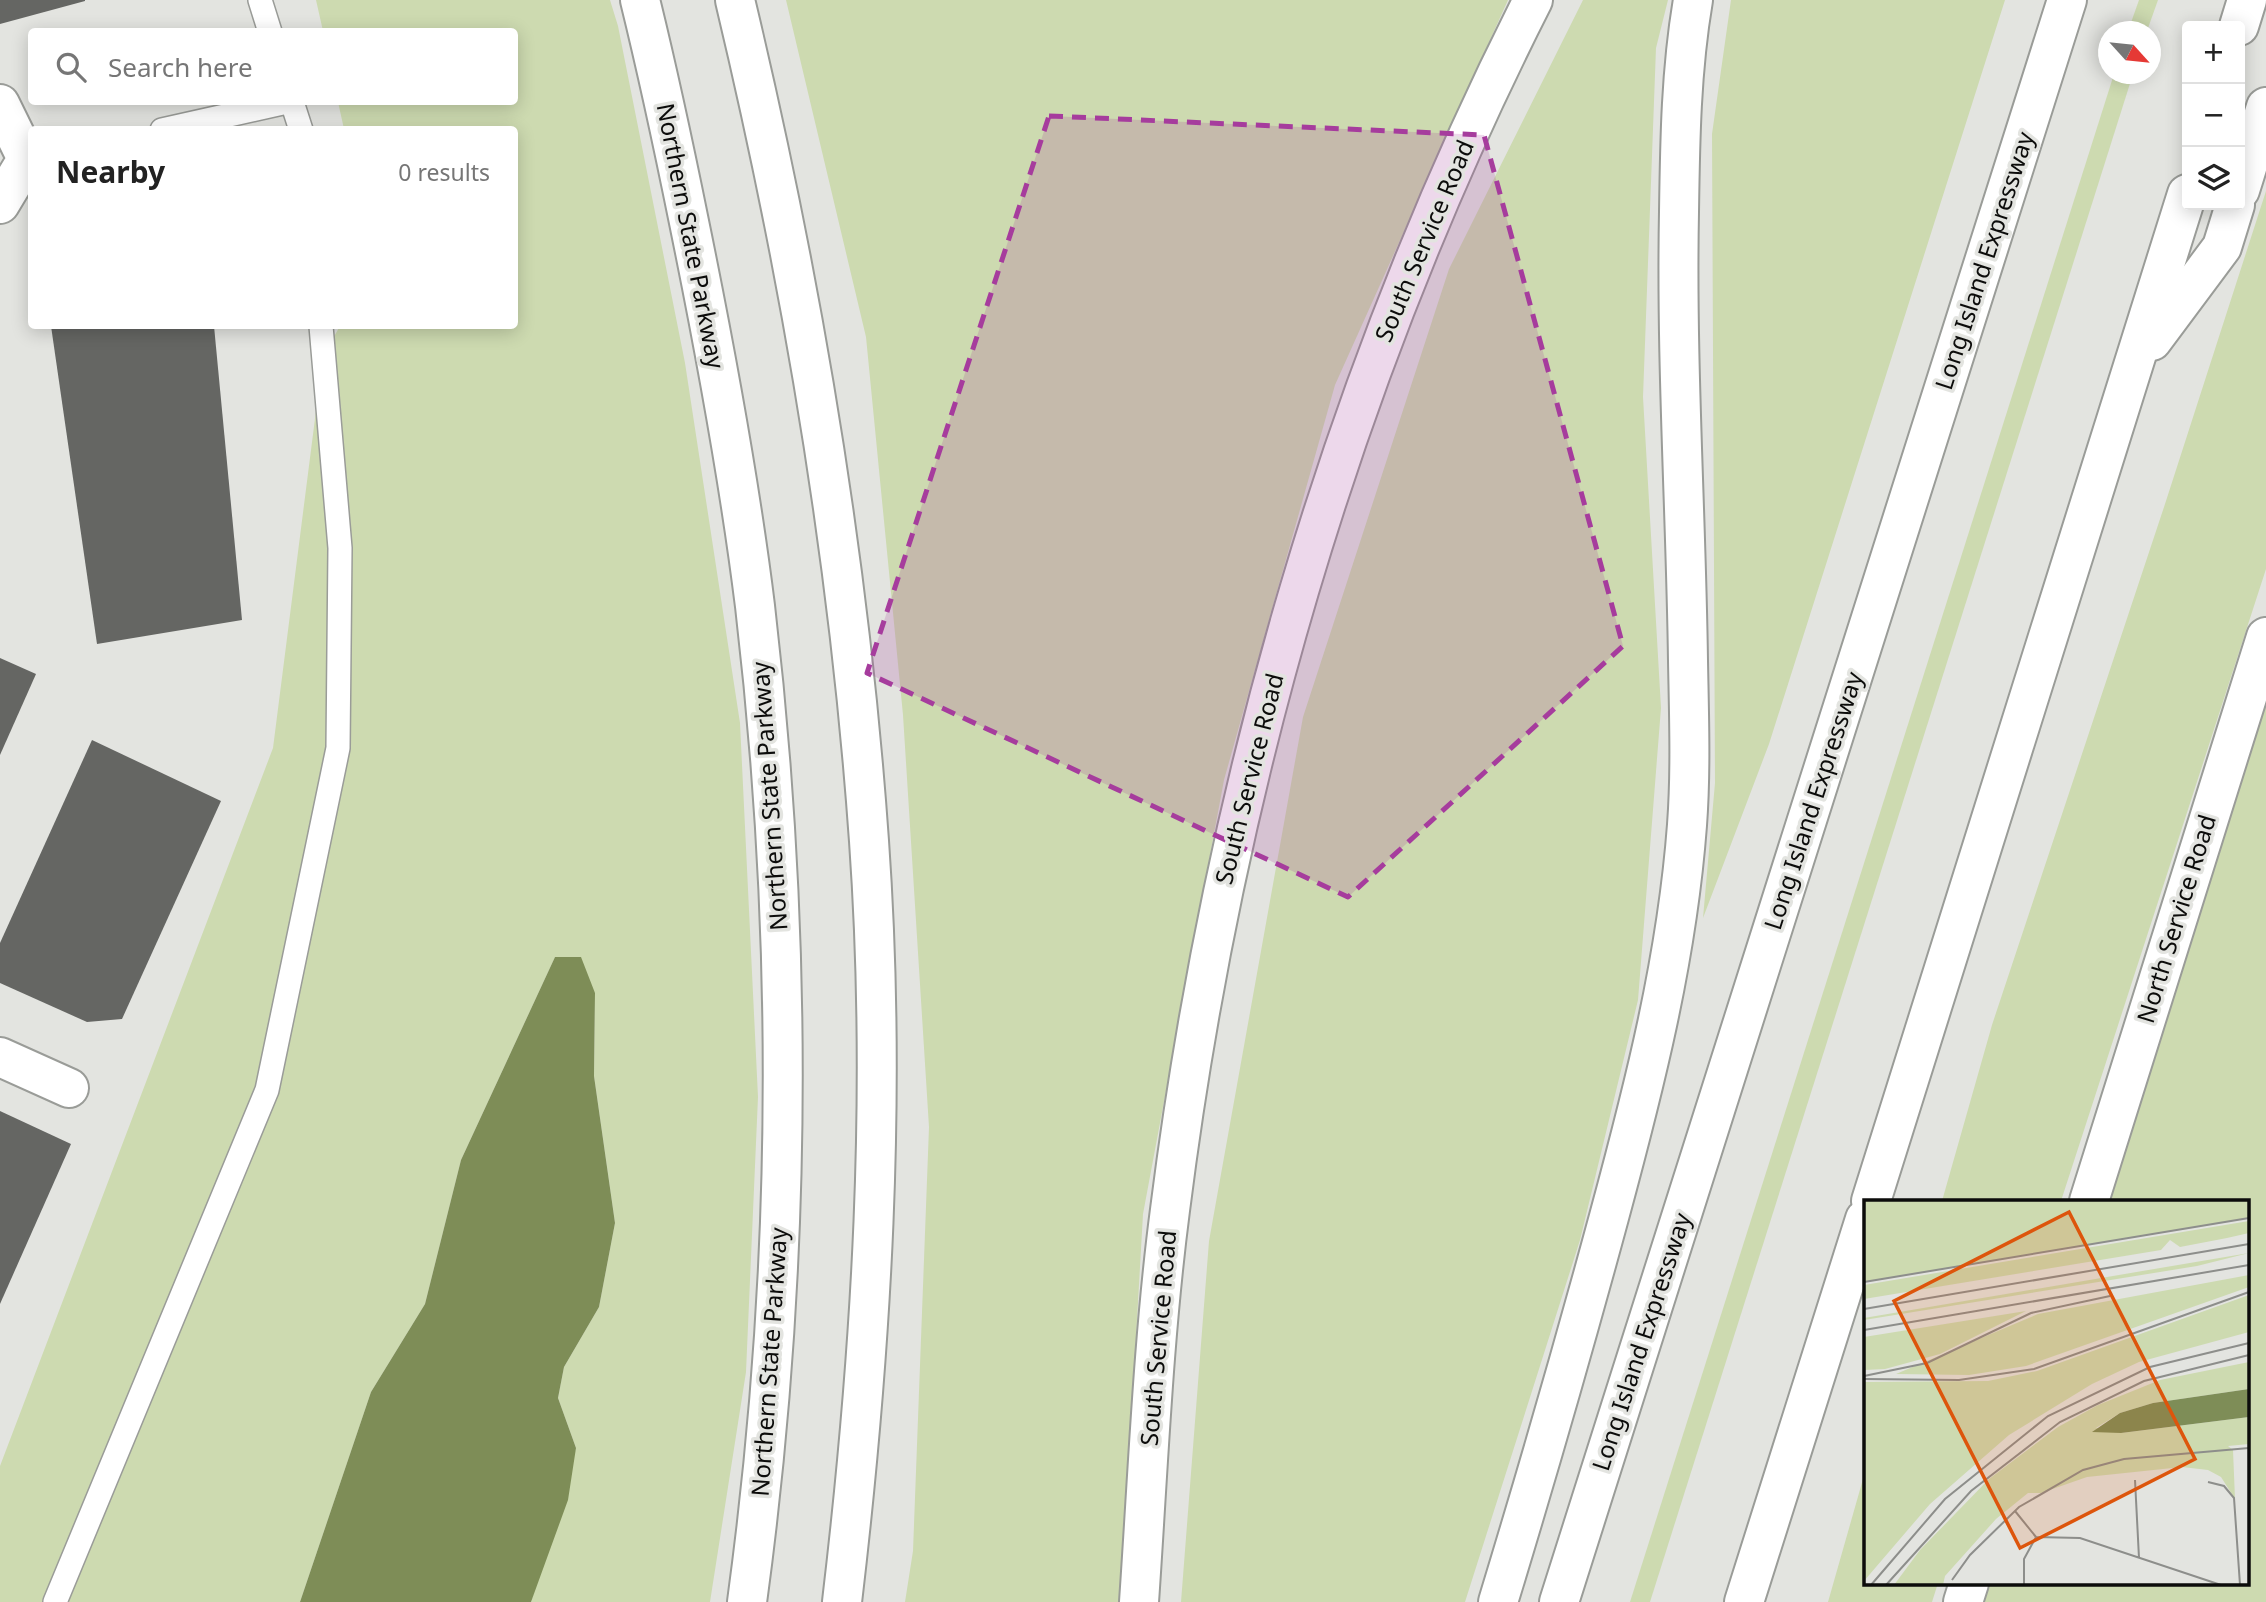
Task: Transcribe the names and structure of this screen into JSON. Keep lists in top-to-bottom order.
{
  "streets": {
    "main road": [
      "Northern State Parkway",
      "South Service Road",
      "Long Island Expressway",
      "North Service Road"
    ]
  },
  "north": "bottom right",
  "page": {
    "map_buttons": ["+", "−"],
    "search": "Search here",
    "heading": ["Nearby", "0 results"]
  }
}
